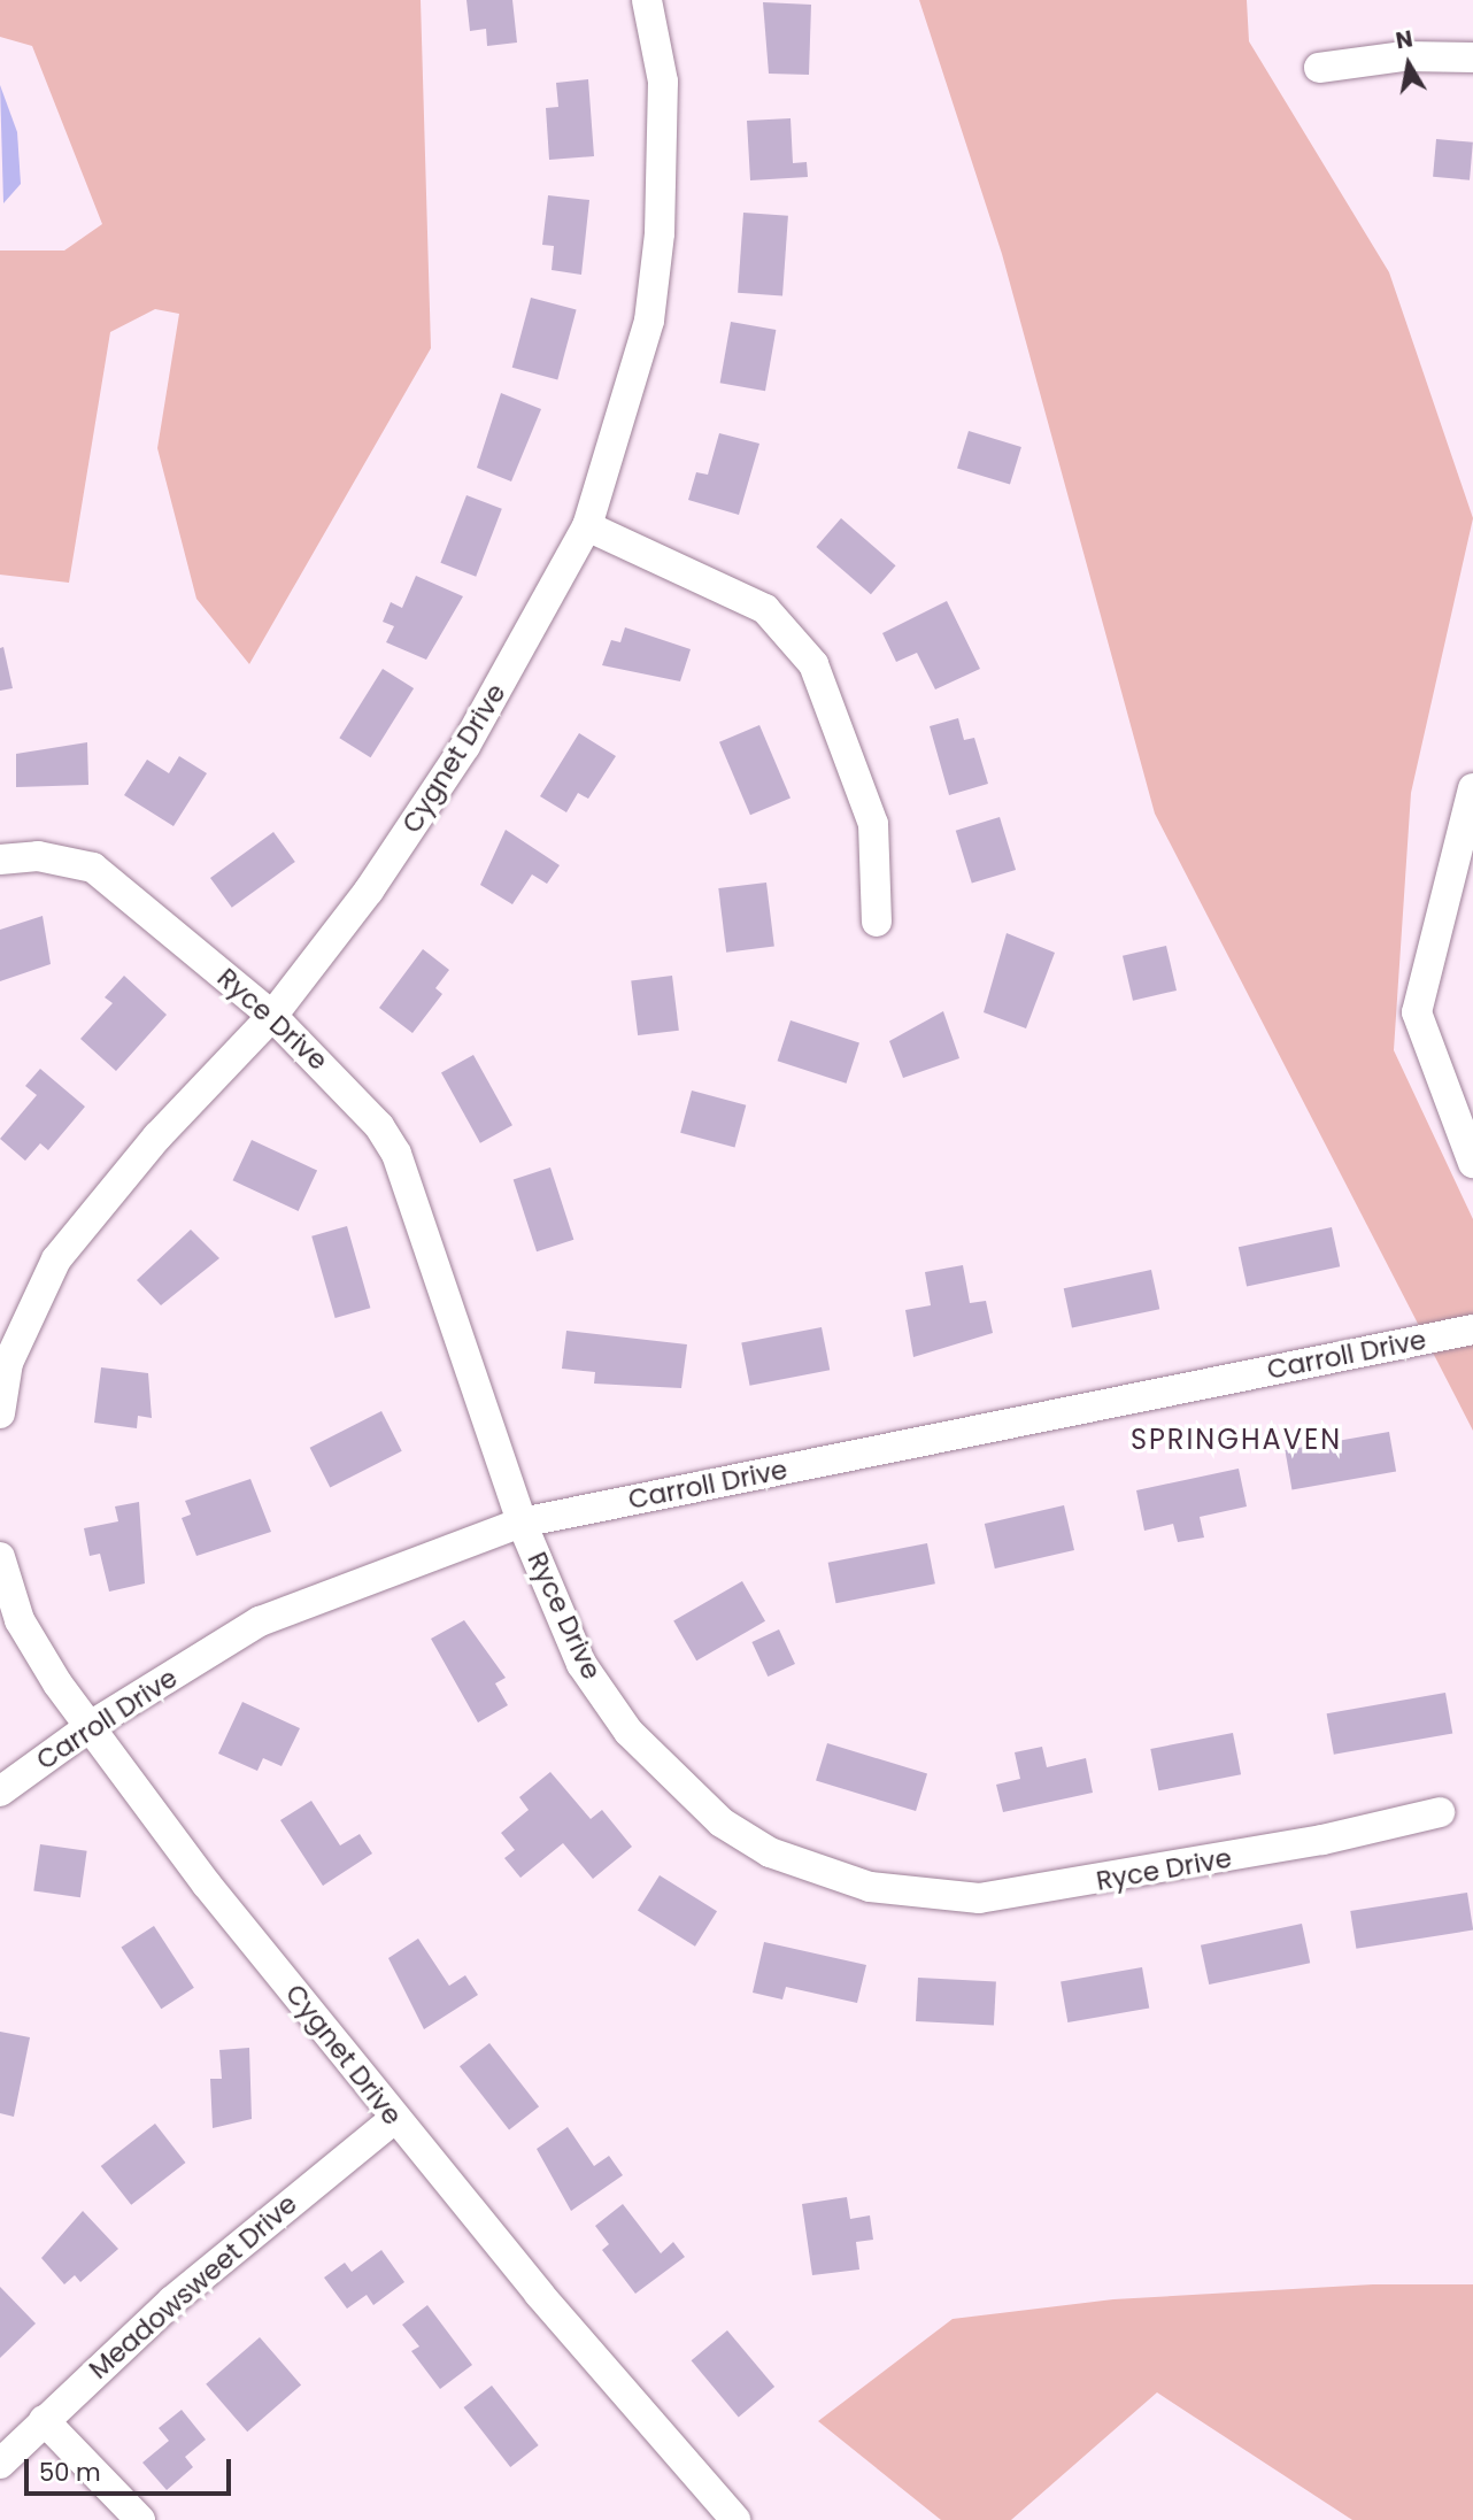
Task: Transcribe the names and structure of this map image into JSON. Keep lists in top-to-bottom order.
{
  "streets": {
    "street": [
      "Cygnet Drive",
      "Ryce Drive",
      "Carroll Drive",
      "Meadowsweet Drive"
    ]
  },
  "crossings": [
    ["Cygnet Drive", "Ryce Drive"],
    ["Cygnet Drive", "Carroll Drive"],
    ["Cygnet Drive", "Meadowsweet Drive"],
    ["Ryce Drive", "Carroll Drive"]
  ],
  "districts": ["SPRINGHAVEN"],
  "scale_bar": "50 m",
  "north": "top"
}
